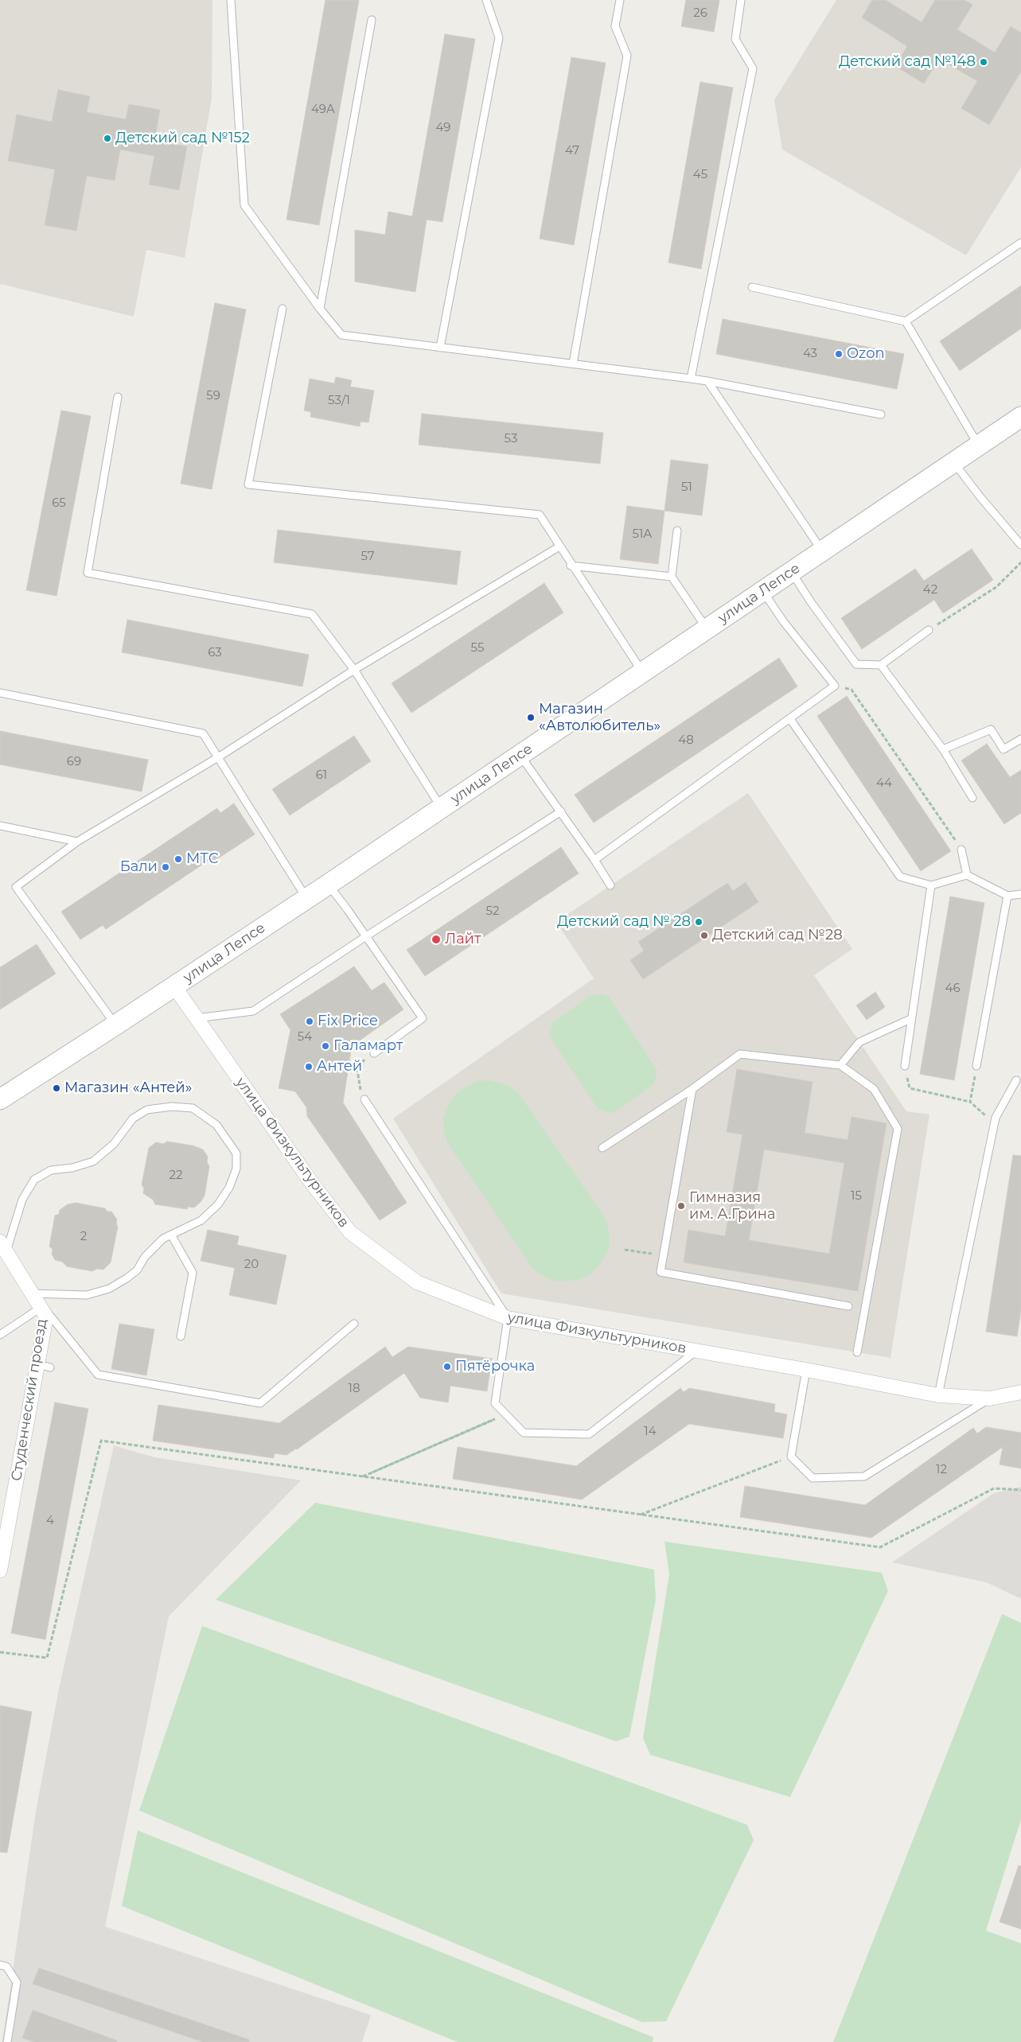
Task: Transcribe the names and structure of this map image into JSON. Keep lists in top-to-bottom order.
{
  "streets": {
    "main road": ["улица Лепсе"],
    "street": ["улица Физкультурников", "Студенческий проезд"]
  },
  "crossings": [
    ["улица Лепсе", "улица Физкультурников"]
  ],
  "places": [
    "Детский сад №148",
    "Детский сад №152",
    "Ozon",
    "Магазин «Автолюбитель»",
    "МТС",
    "Бали",
    "Детский сад № 28",
    "Детский сад №28",
    "Лайт",
    "Fix Price",
    "Галамарт",
    "Антей",
    "Магазин «Антей»",
    "Гимназия им. А.Грина",
    "Пятёрочка"
  ],
  "house_numbers": [
    "26",
    "49А",
    "49",
    "47",
    "45",
    "43",
    "59",
    "53/1",
    "53",
    "51",
    "65",
    "51А",
    "57",
    "42",
    "55",
    "63",
    "48",
    "69",
    "61",
    "44",
    "52",
    "46",
    "54",
    "22",
    "15",
    "2",
    "20",
    "18",
    "14",
    "12",
    "4"
  ]
}
